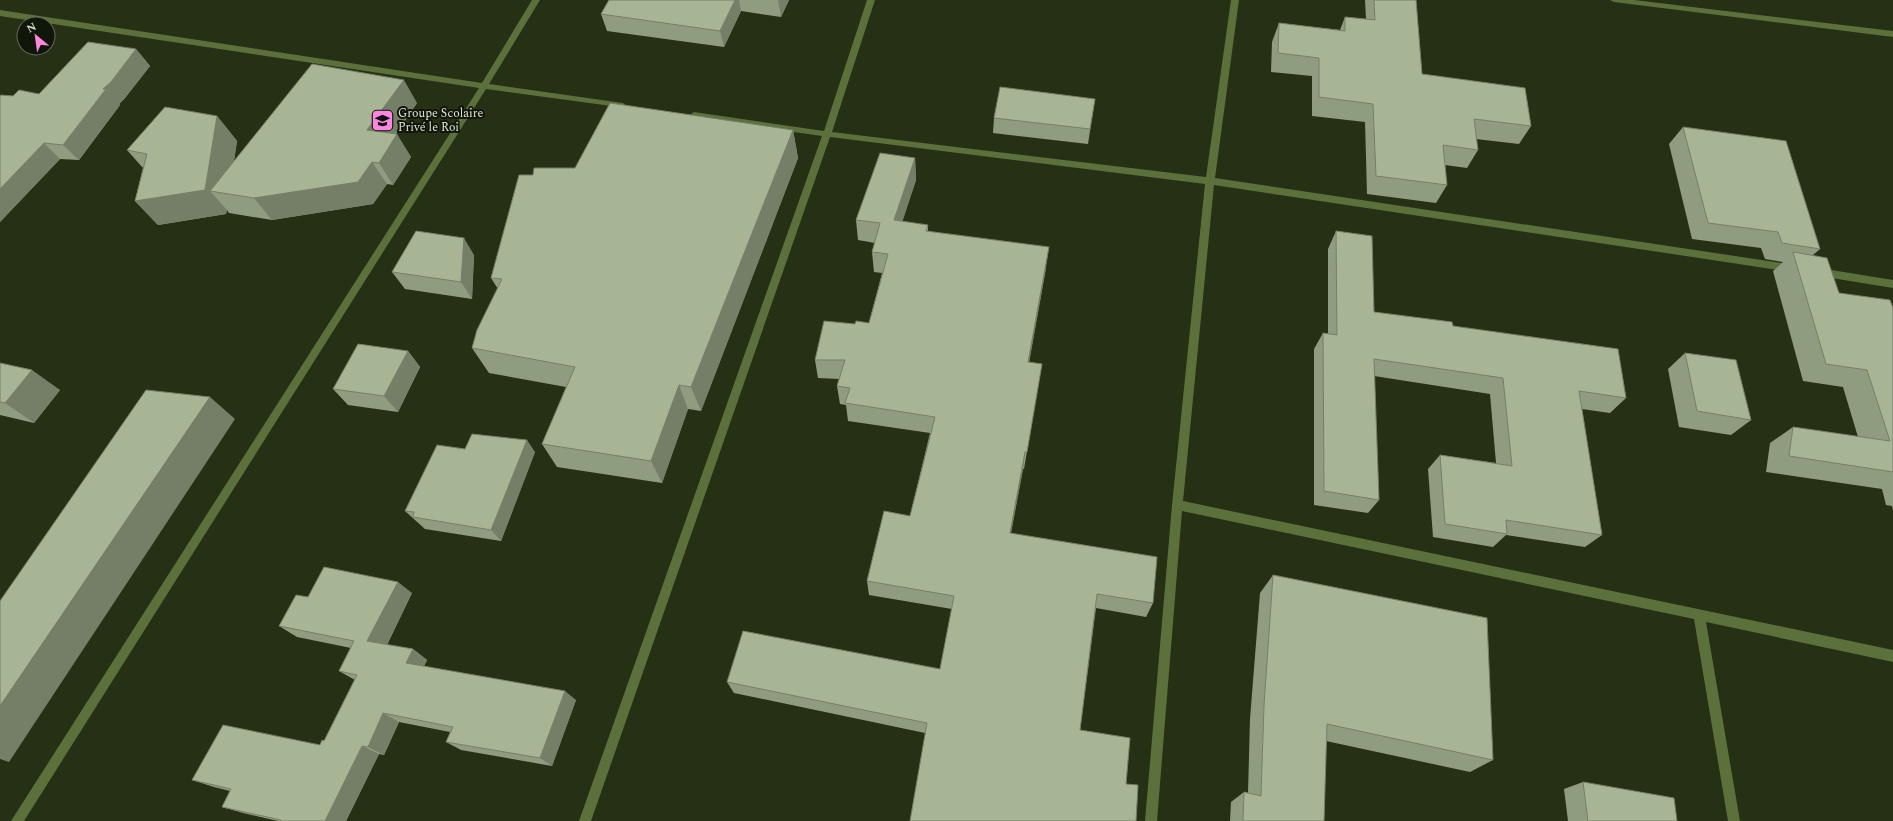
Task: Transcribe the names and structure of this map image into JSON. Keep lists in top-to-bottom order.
{
  "places": {
    "school or university": ["Groupe Scolaire Privé le Roi"]
  },
  "north": "top left"
}
